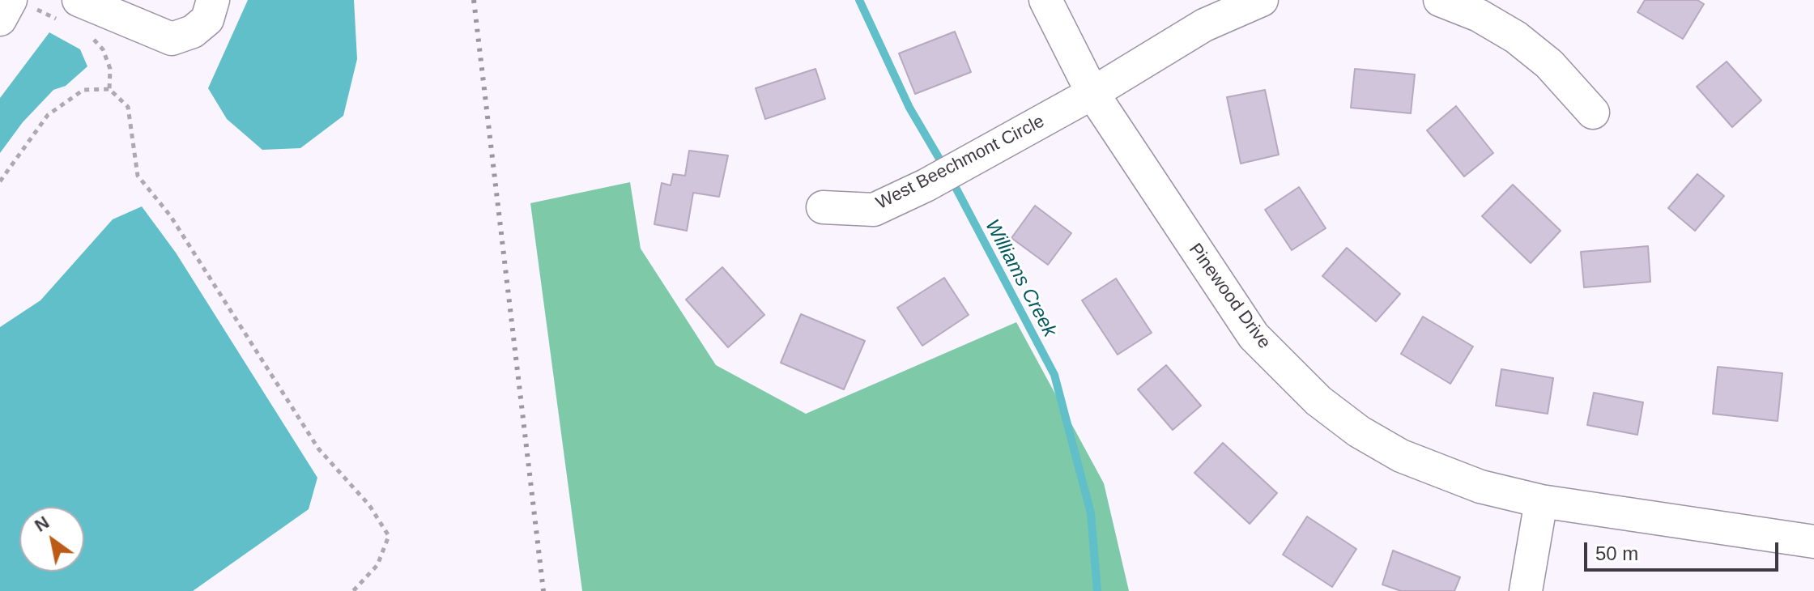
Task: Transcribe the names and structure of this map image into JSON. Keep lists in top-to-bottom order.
{
  "streets": {
    "street": ["West Beechmont Circle", "Pinewood Drive"]
  },
  "crossings": [
    ["West Beechmont Circle", "Pinewood Drive"]
  ],
  "water": ["Williams Creek"],
  "scale_bar": "50 m",
  "north": "top left"
}
